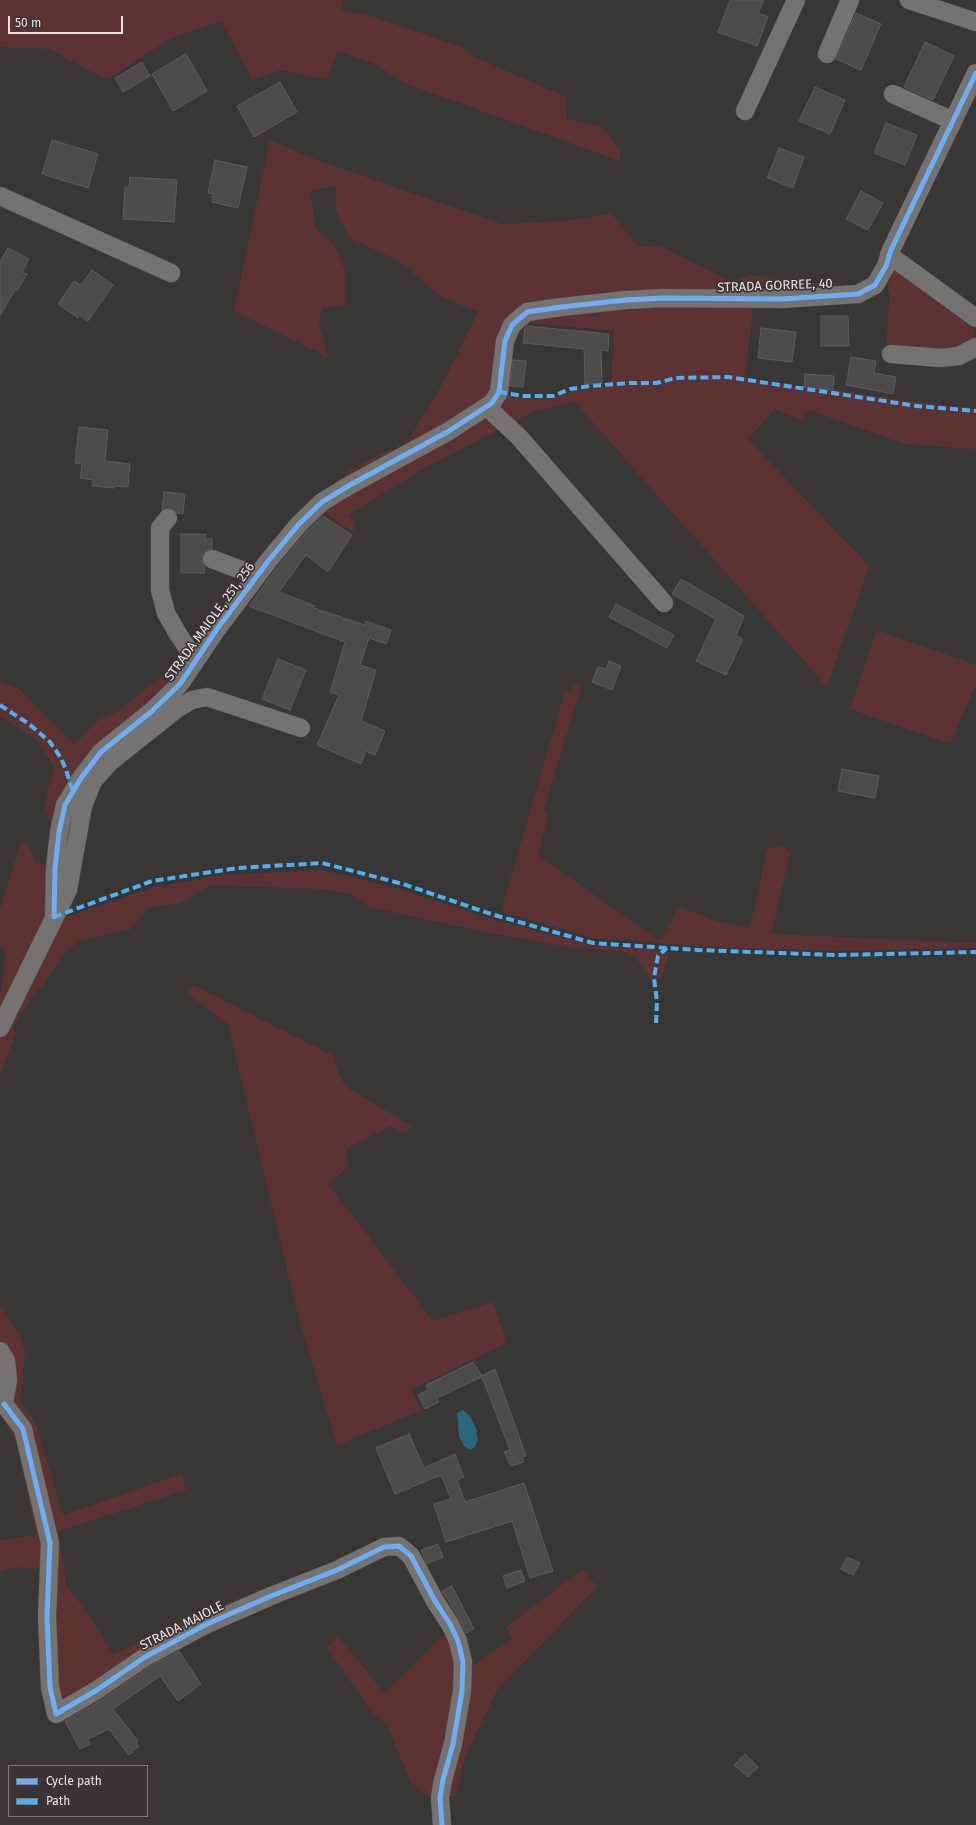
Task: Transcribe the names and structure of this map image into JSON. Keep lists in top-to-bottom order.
{
  "streets": {
    "street": ["STRADA GORREE, 40", "STRADA MAIOLE, 251, 256", "STRADA MAIOLE"]
  },
  "crossings": [
    ["STRADA GORREE, 40", "STRADA MAIOLE, 251, 256"]
  ],
  "legend": ["Cycle path", "Path"],
  "scale_bar": "50 m"
}
